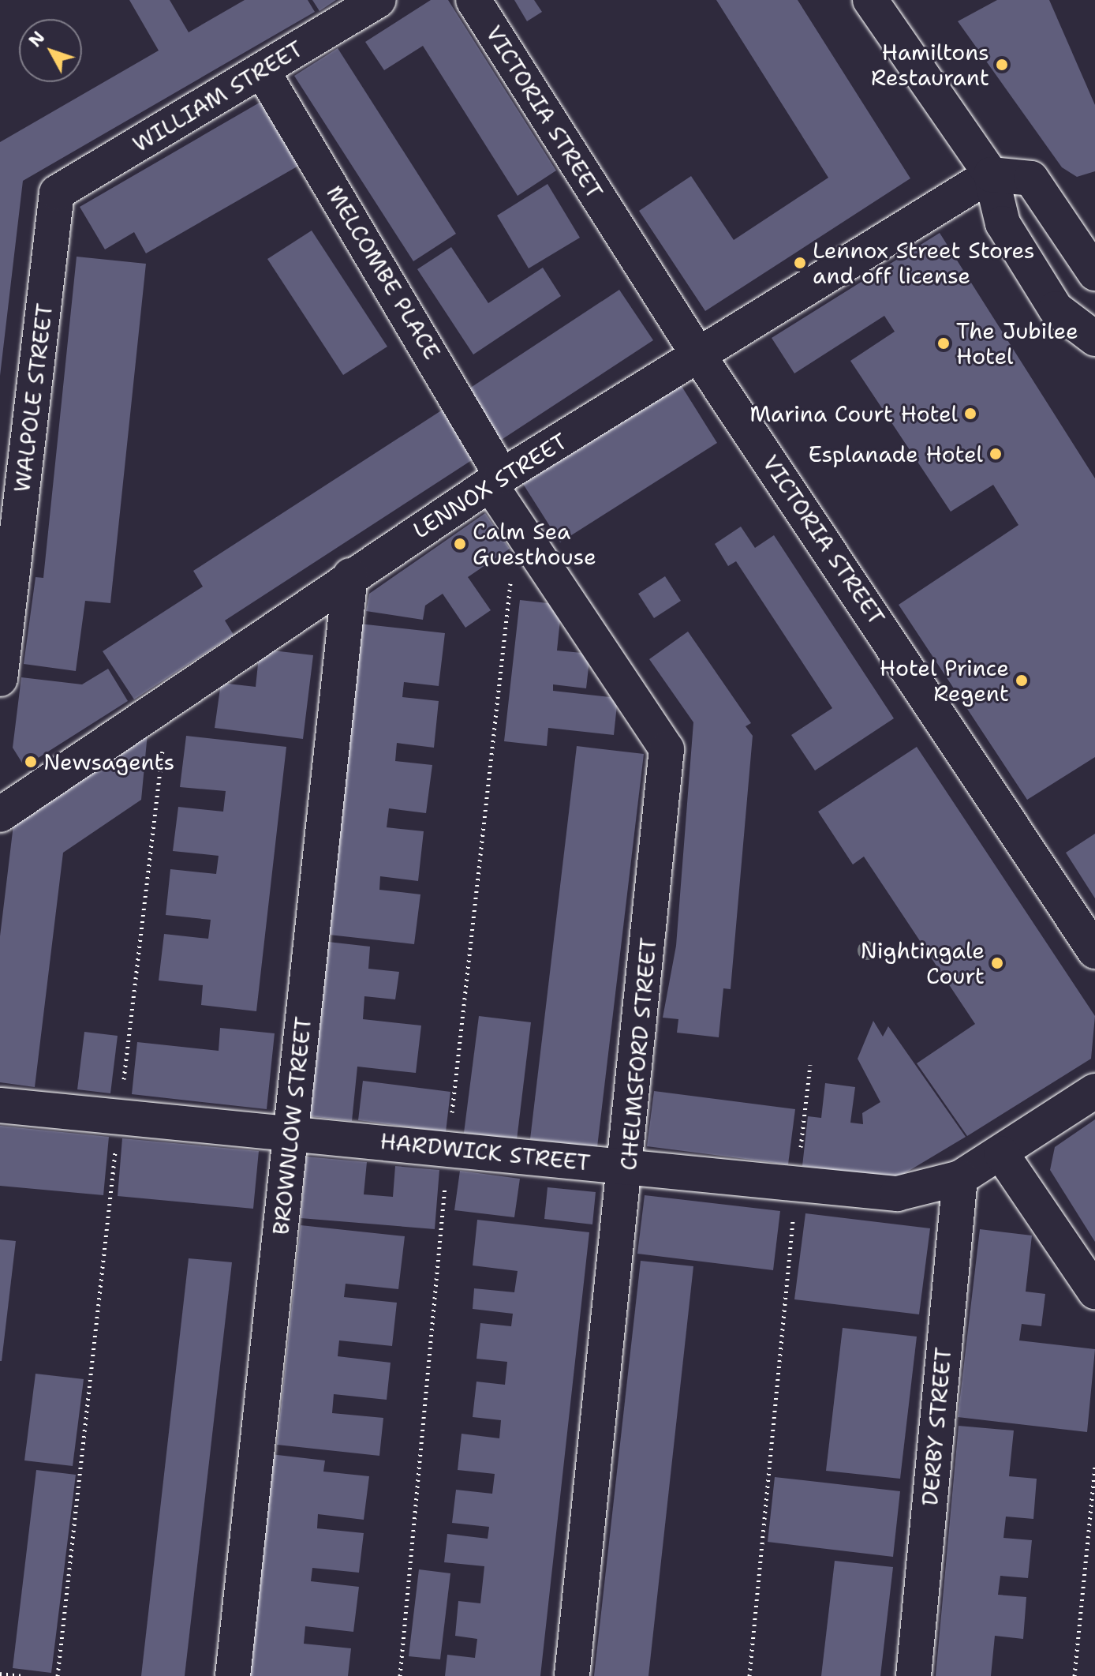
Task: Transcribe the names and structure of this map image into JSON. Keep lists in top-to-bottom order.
{
  "streets": {
    "street": [
      "WILLIAM STREET",
      "VICTORIA STREET",
      "MELCOMBE PLACE",
      "WALPOLE STREET",
      "LENNOX STREET",
      "CHELMSFORD STREET",
      "BROWNLOW STREET",
      "HARDWICK STREET",
      "DERBY STREET"
    ]
  },
  "crossings": [
    ["WILLIAM STREET", "MELCOMBE PLACE"],
    ["WILLIAM STREET", "WALPOLE STREET"],
    ["VICTORIA STREET", "LENNOX STREET"],
    ["MELCOMBE PLACE", "LENNOX STREET"],
    ["MELCOMBE PLACE", "CHELMSFORD STREET"],
    ["LENNOX STREET", "CHELMSFORD STREET"],
    ["LENNOX STREET", "BROWNLOW STREET"],
    ["CHELMSFORD STREET", "HARDWICK STREET"],
    ["BROWNLOW STREET", "HARDWICK STREET"],
    ["HARDWICK STREET", "DERBY STREET"]
  ],
  "places": [
    "Hamiltons Restaurant",
    "Lennox Street Stores and off license",
    "The Jubilee Hotel",
    "Marina Court Hotel",
    "Esplanade Hotel",
    "Calm Sea Guesthouse",
    "Hotel Prince Regent",
    "Newsagents",
    "Nightingale Court"
  ],
  "north": "top left"
}
